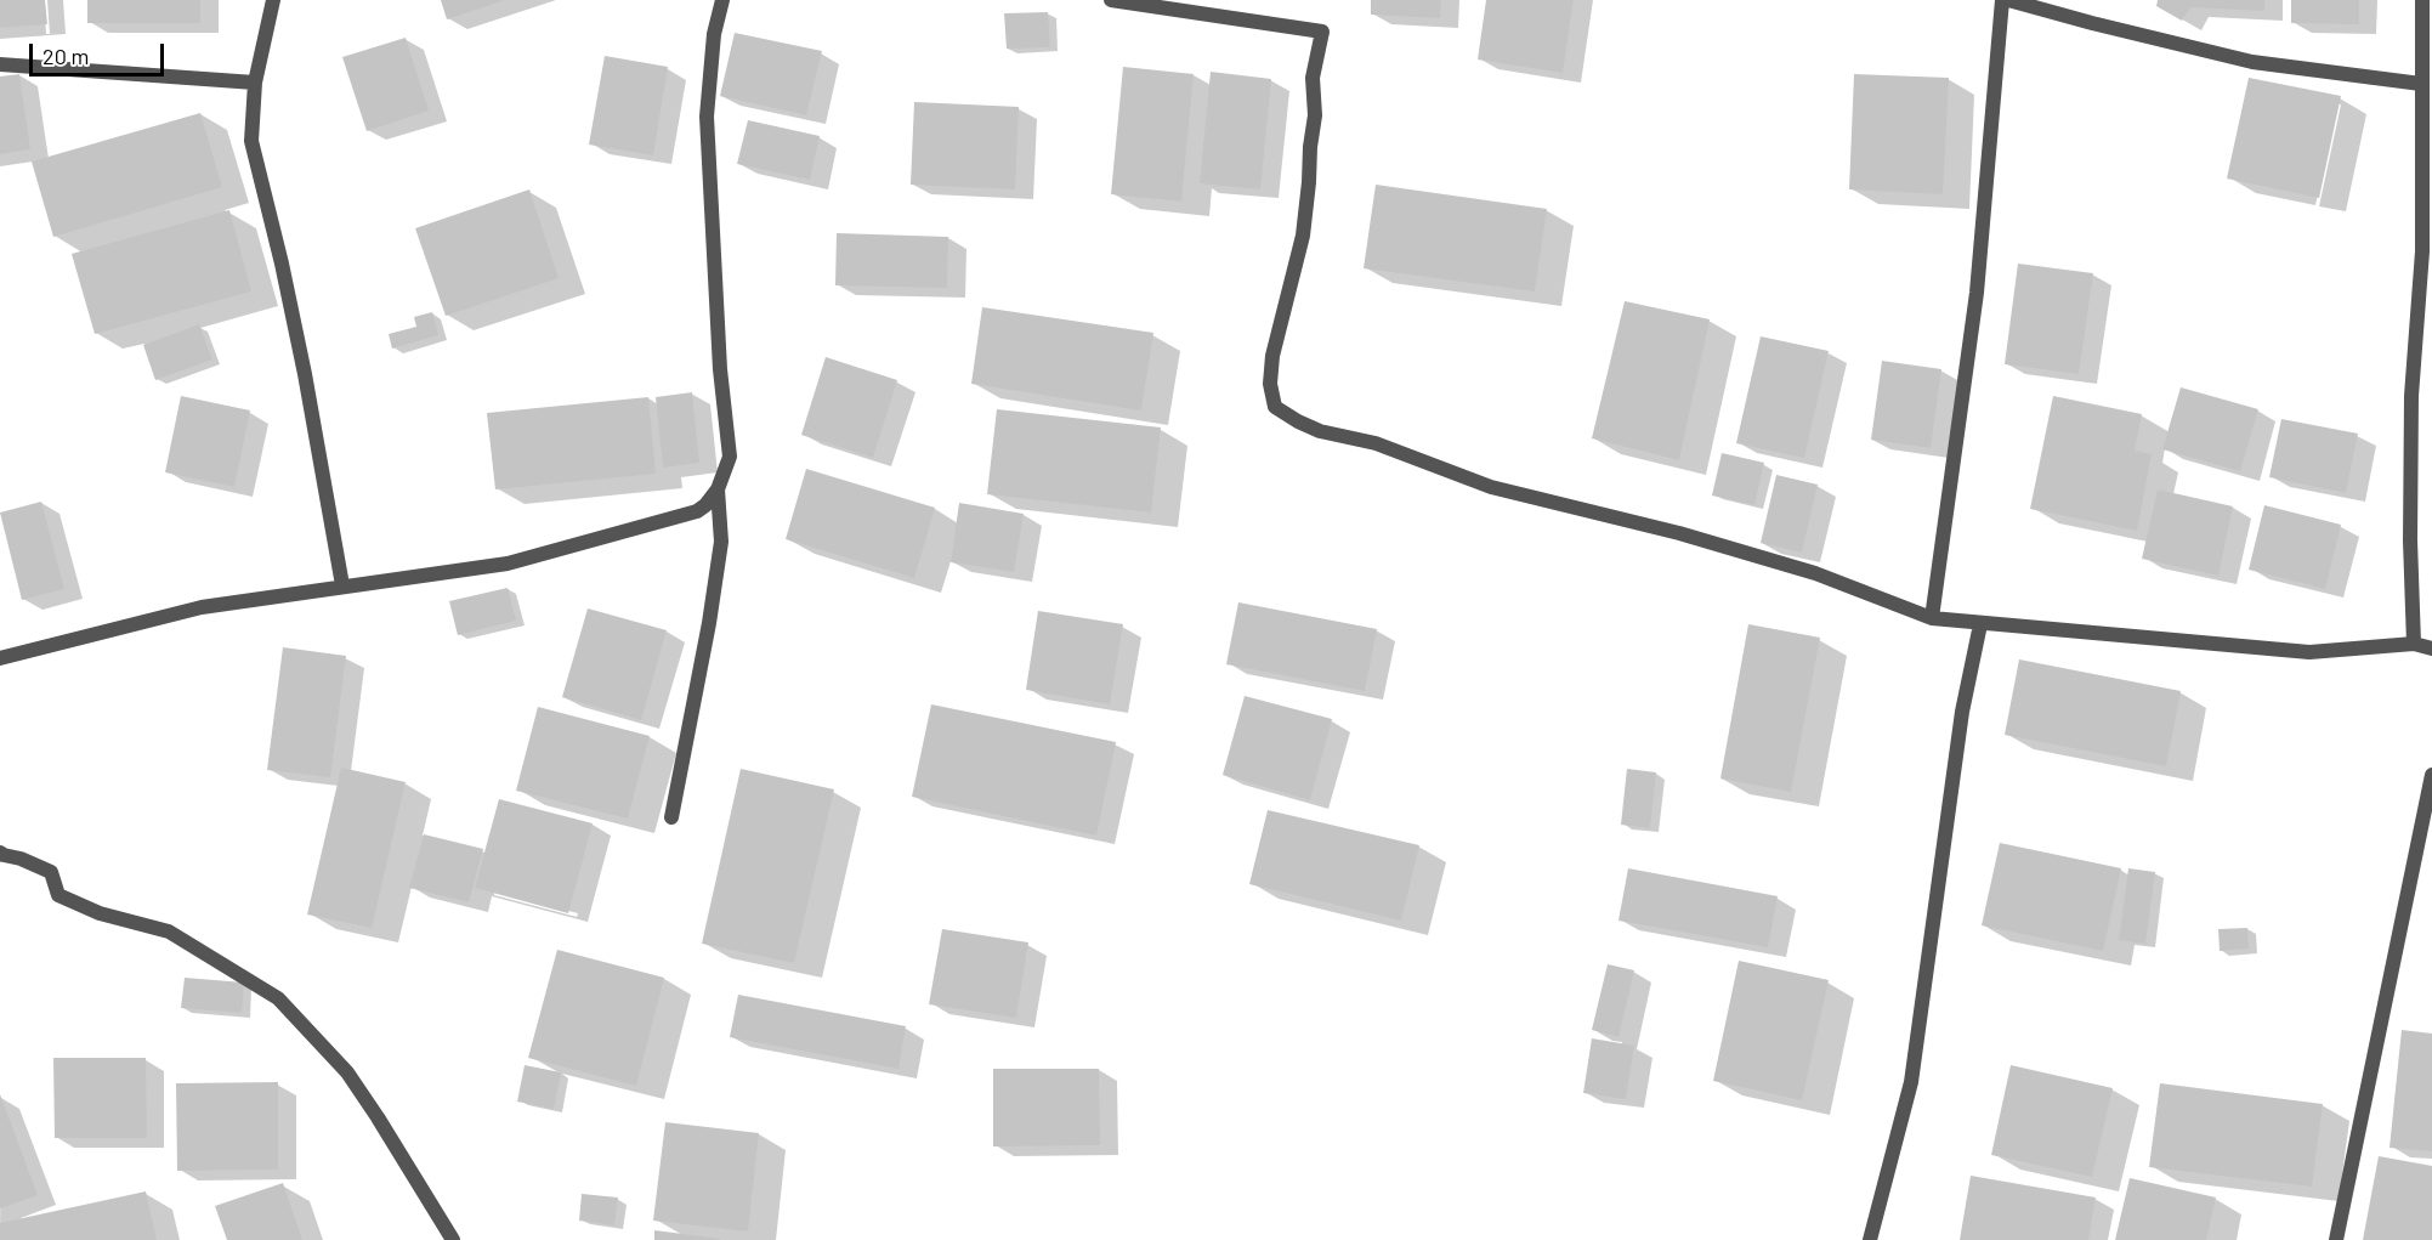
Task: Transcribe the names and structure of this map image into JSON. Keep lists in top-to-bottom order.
{
  "scale_bar": "20 m"
}
